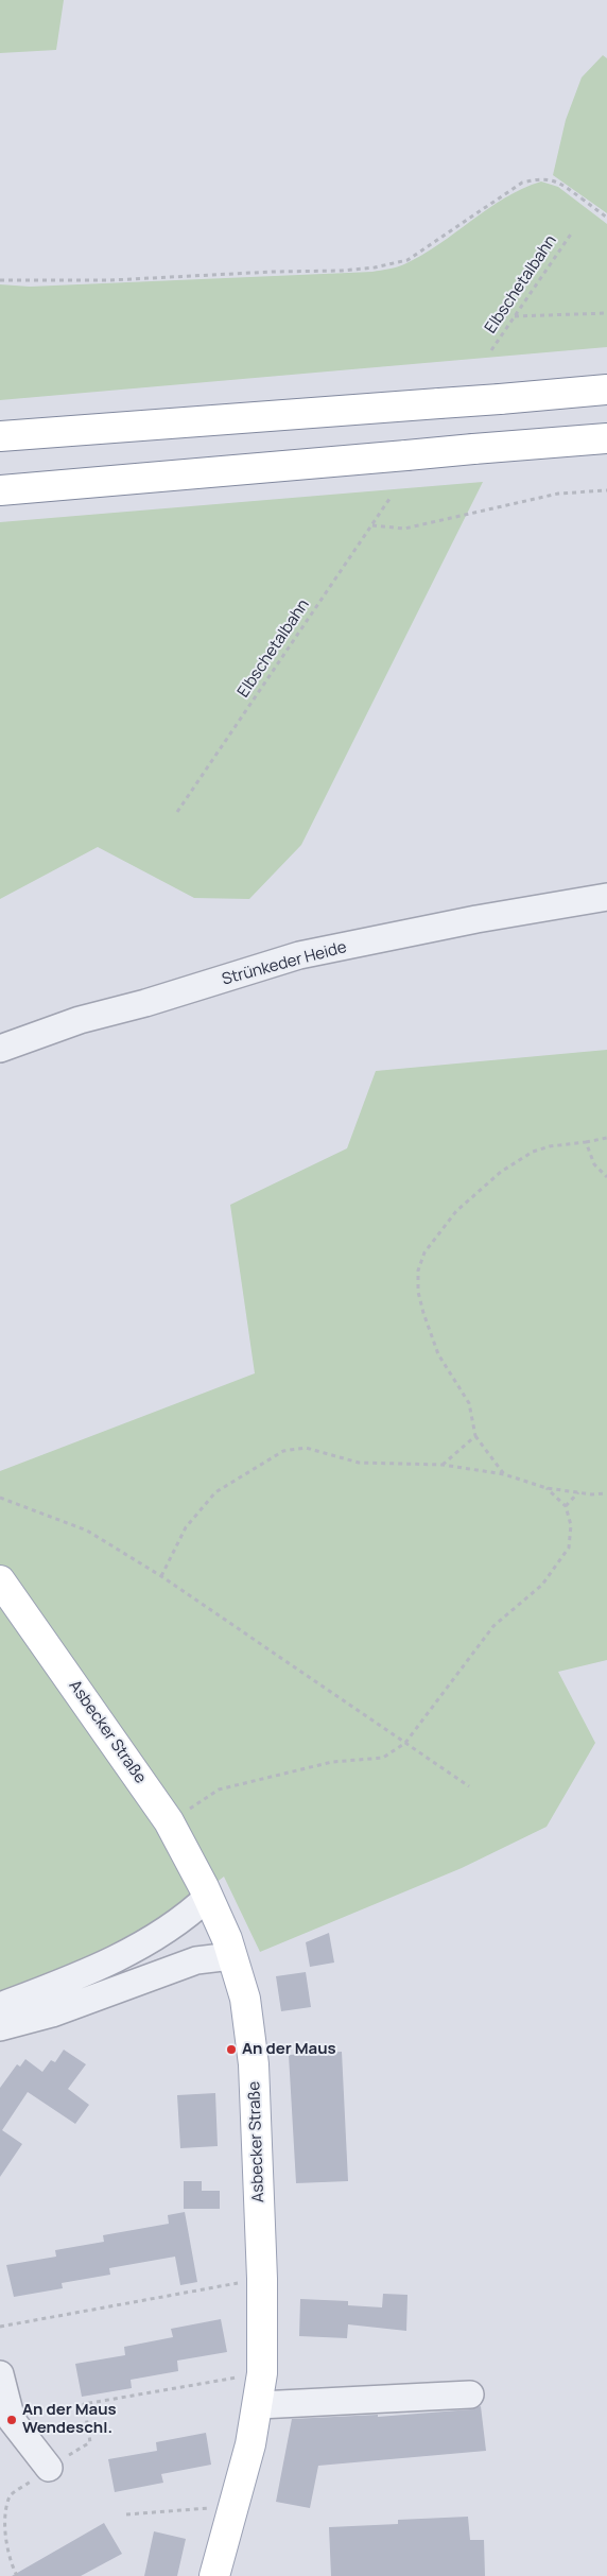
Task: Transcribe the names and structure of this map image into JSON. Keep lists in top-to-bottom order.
{
  "streets": {
    "main road": ["Asbecker Straße"],
    "street": ["Strünkeder Heide"],
    "path": ["Elbschetalbahn"]
  },
  "places": ["An der Maus", "An der Maus Wendeschl."]
}
